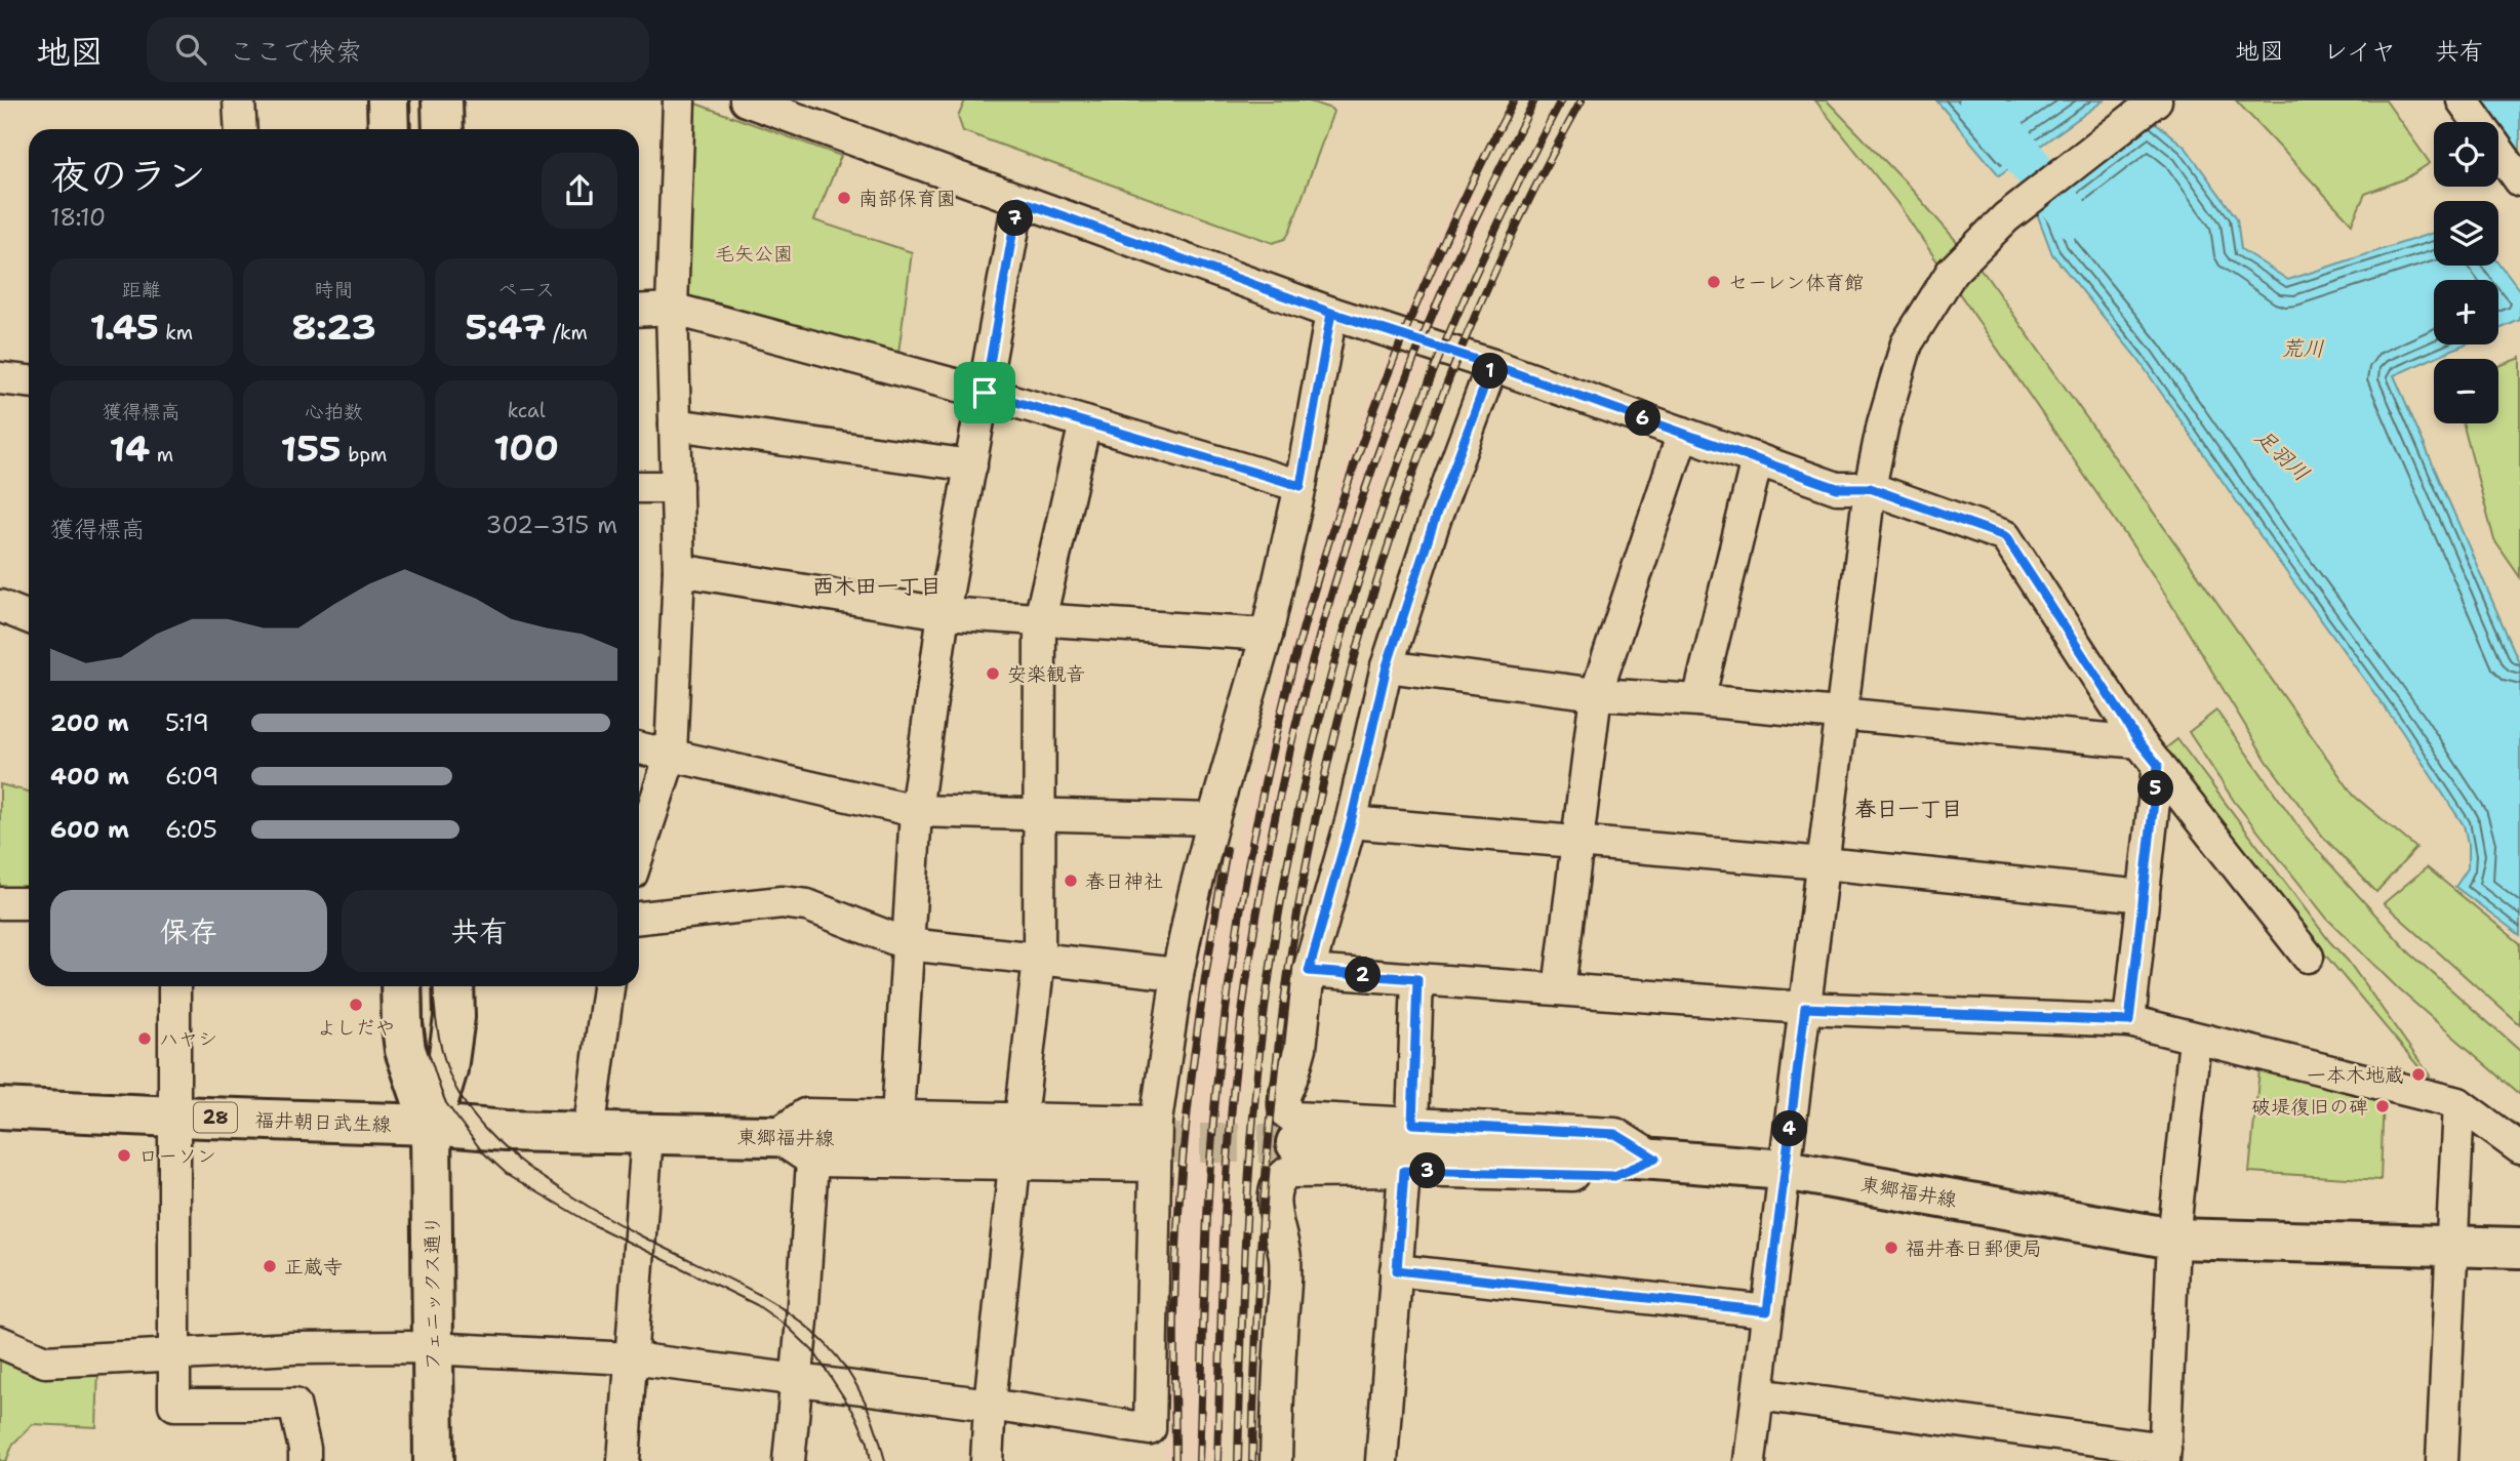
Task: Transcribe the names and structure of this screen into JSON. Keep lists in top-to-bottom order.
{
  "streets": {
    "main road": [
      "28",
      "福井朝日武生線",
      "東郷福井線",
      "フェニックス通り"
    ]
  },
  "crossings": [
    ["福井朝日武生線", "東郷福井線"],
    ["福井朝日武生線", "フェニックス通り"],
    ["東郷福井線", "フェニックス通り"]
  ],
  "districts": ["西木田一丁目", "春日一丁目"],
  "water": ["荒川", "足羽川"],
  "parks": ["毛矢公園"],
  "places": [
    "南部保育園",
    "セーレン体育館",
    "安楽観音",
    "春日神社",
    "よしだや",
    "ハヤシ",
    "一本木地蔵",
    "破堤復旧の碑",
    "ローソン",
    "福井春日郵便局",
    "正蔵寺"
  ],
  "page": {
    "header": "地図",
    "search": "ここで検索",
    "nav": ["地図", "レイヤ", "共有"],
    "map_buttons": ["+", "−"],
    "heading": ["夜のラン", "18:10"],
    "pins": [
      "7",
      "1",
      "6",
      "5",
      "2",
      "4",
      "3"
    ],
    "stats": [
      ["距離", "1.45 km"],
      ["時間", "8:23"],
      ["ペース", "5:47 /km"],
      ["獲得標高", "14 m"],
      ["心拍数", "155 bpm"],
      ["kcal", "100"]
    ],
    "chart": ["獲得標高", "302–315 m"],
    "list": [
      {
        "name": "200 m",
        "note": "5:19"
      },
      {
        "name": "400 m",
        "note": "6:09"
      },
      {
        "name": "600 m",
        "note": "6:05"
      }
    ],
    "buttons": ["保存", "共有"]
  }
}
